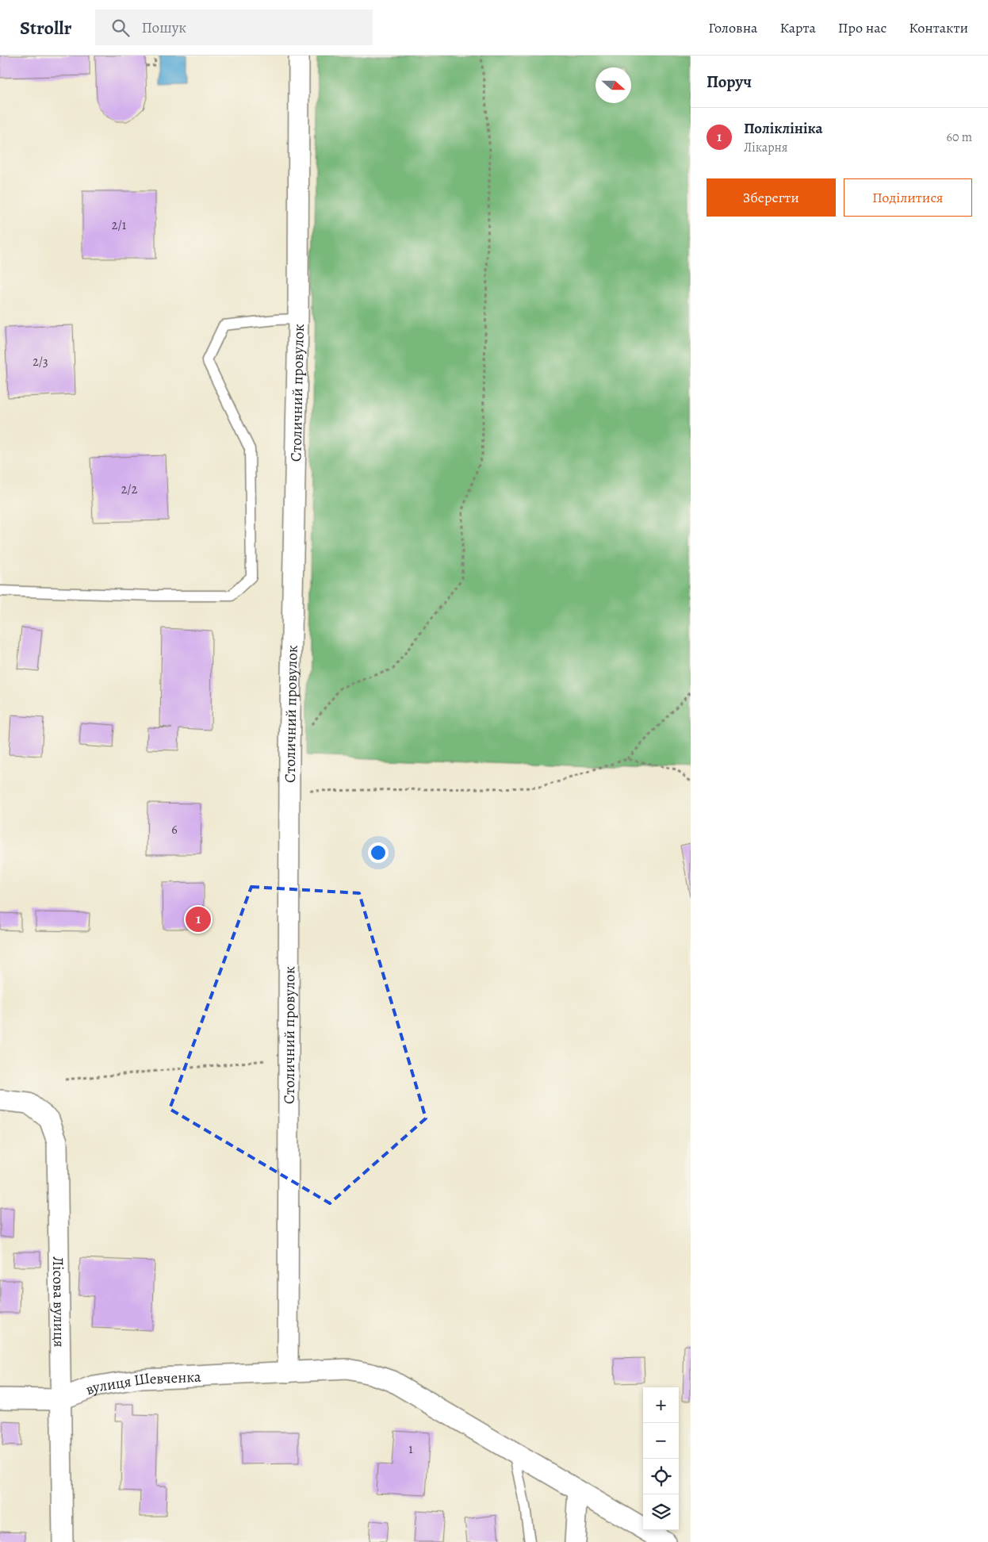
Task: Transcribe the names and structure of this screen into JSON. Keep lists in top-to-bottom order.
{
  "streets": {
    "street": ["Столичний провулок", "Лісова вулиця", "вулиця Шевченка"]
  },
  "crossings": [
    ["Столичний провулок", "вулиця Шевченка"],
    ["Лісова вулиця", "вулиця Шевченка"]
  ],
  "house_numbers": [
    "2/1",
    "2/3",
    "2/2",
    "6",
    "1"
  ],
  "north": "right",
  "page": {
    "header": "Strollr",
    "search": "Пошук",
    "nav": [
      "Головна",
      "Карта",
      "Про нас",
      "Контакти"
    ],
    "heading": "Поруч",
    "list": [
      {
        "mark": "1",
        "name": "Поліклініка",
        "note": "Лікарня",
        "value": "60 m"
      }
    ],
    "buttons": ["Зберегти", "Поділитися"],
    "pins": "1",
    "map_buttons": ["+", "−"]
  }
}
